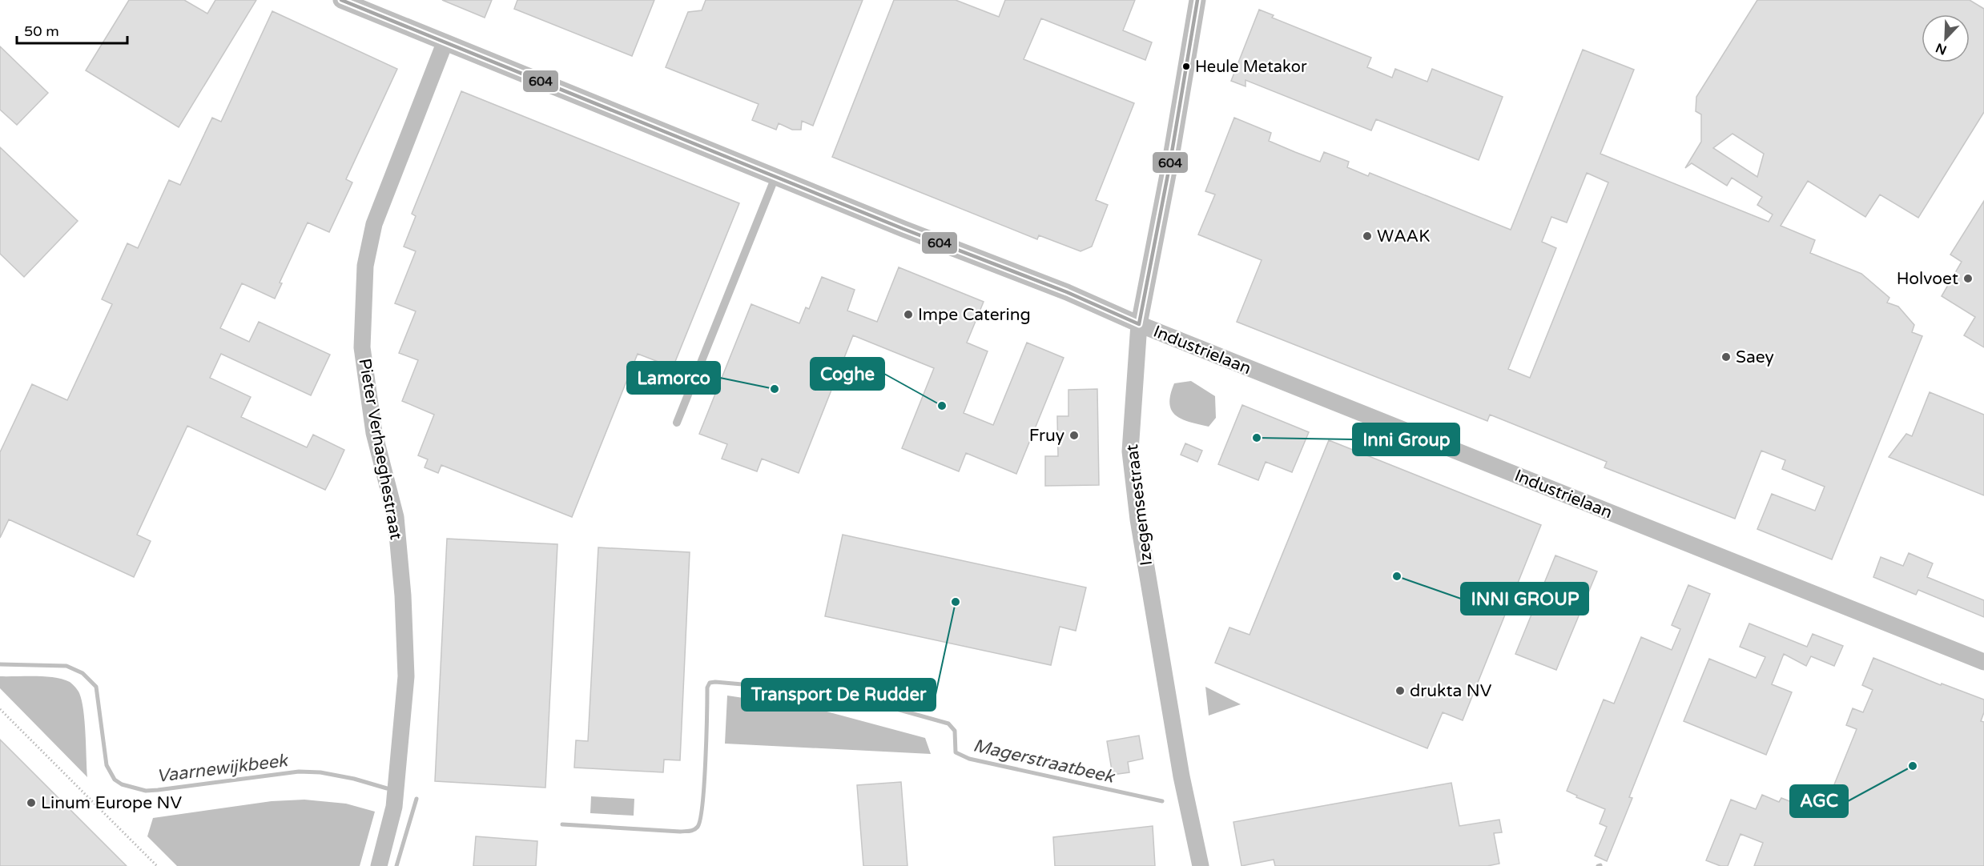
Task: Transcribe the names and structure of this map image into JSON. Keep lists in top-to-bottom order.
{
  "streets": {
    "street": ["Industrielaan", "Pieter Verhaeghestraat", "Izegemsestraat"]
  },
  "crossings": [
    ["Industrielaan", "Pieter Verhaeghestraat"],
    ["Industrielaan", "Izegemsestraat"]
  ],
  "water": ["Magerstraatbeek", "Vaarnewijkbeek"],
  "places": [
    "Heule Metakor",
    "WAAK",
    "Holvoet",
    "Impe Catering",
    "Saey",
    "Lamorco",
    "Coghe",
    "Fruy",
    "Inni Group",
    "INNI GROUP",
    "Transport De Rudder",
    "drukta NV",
    "AGC",
    "Linum Europe NV"
  ],
  "lines": ["transit line 604"],
  "scale_bar": "50 m",
  "north": "bottom left"
}
